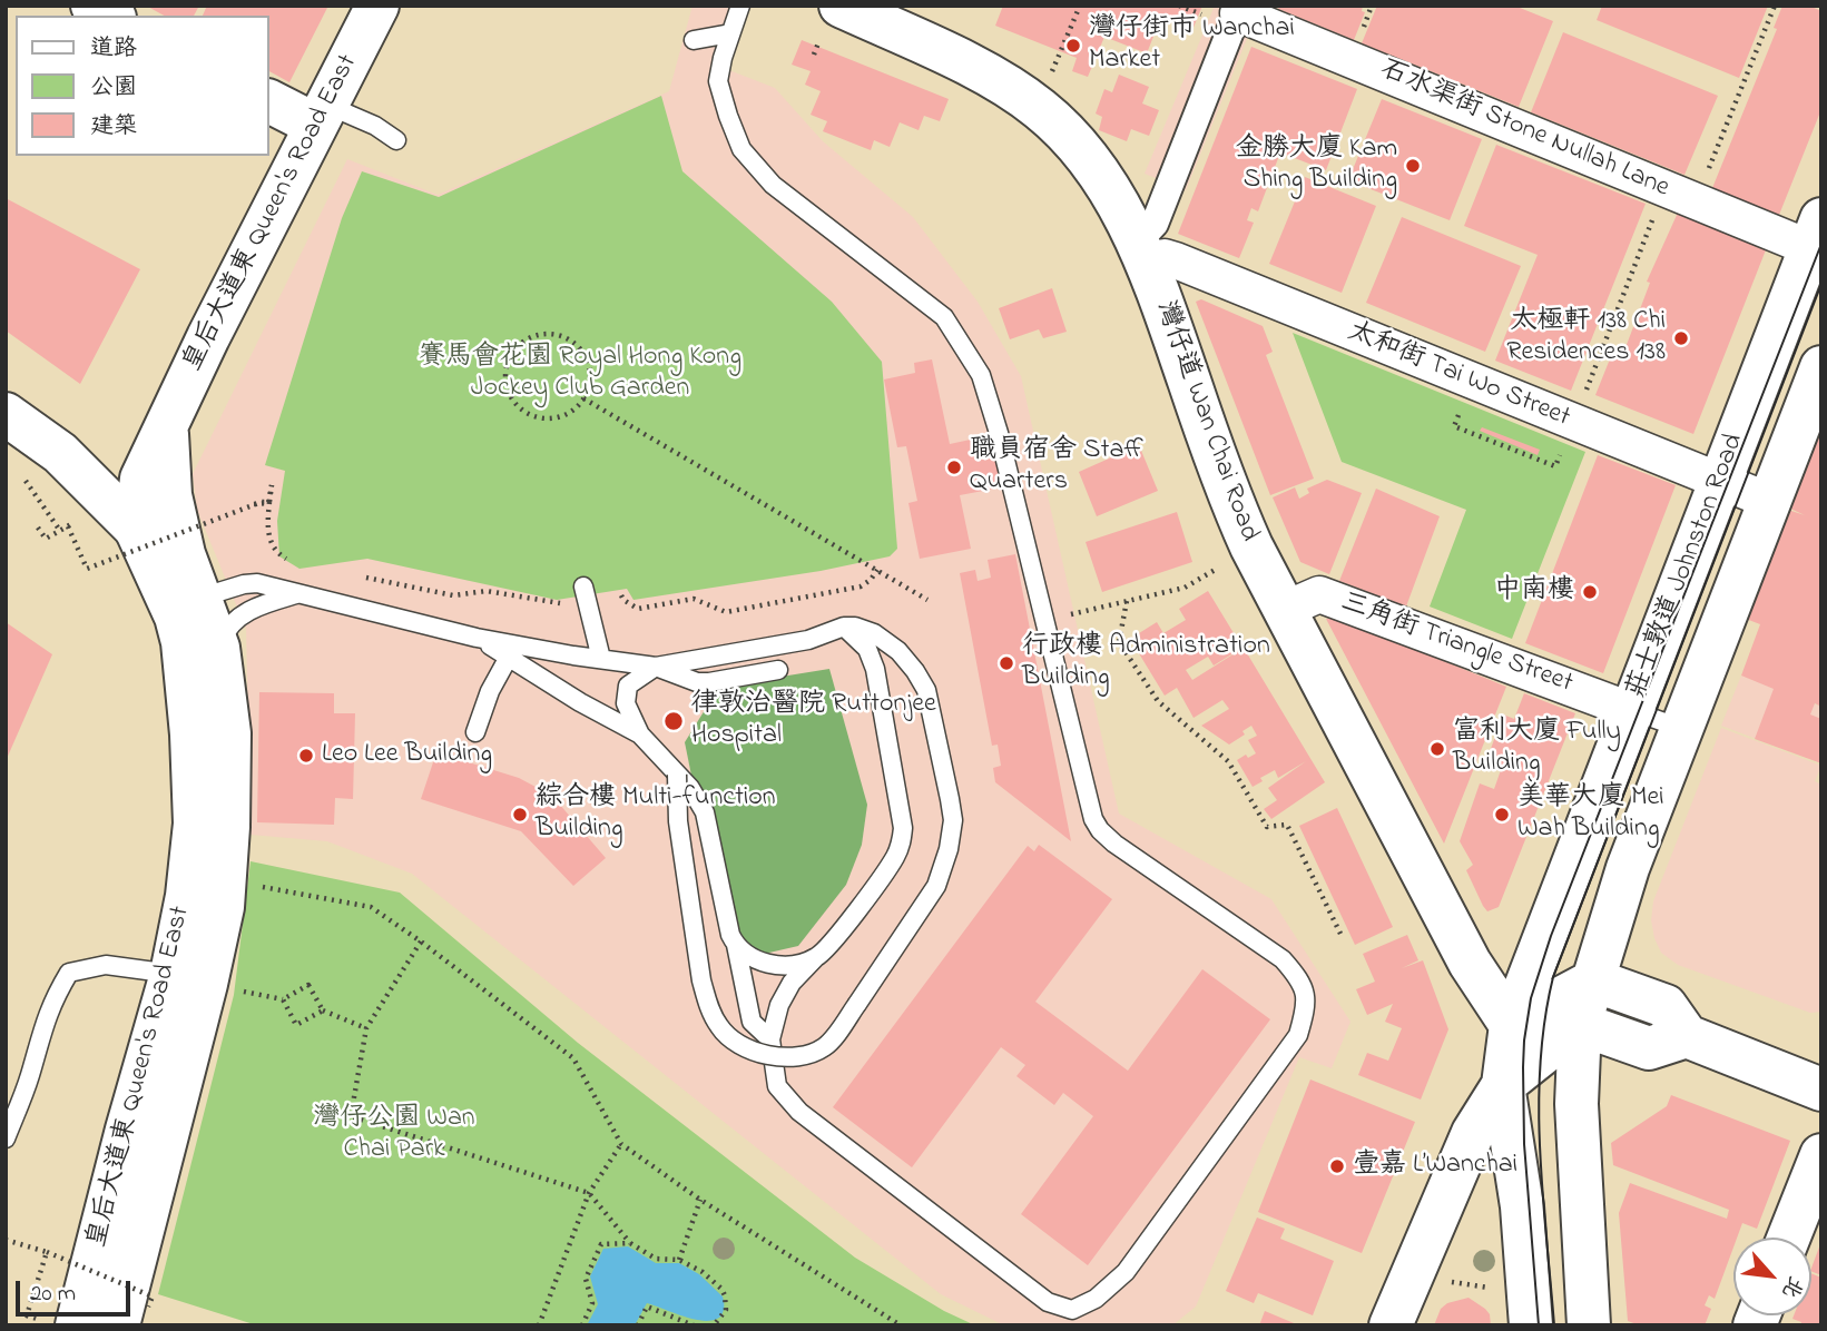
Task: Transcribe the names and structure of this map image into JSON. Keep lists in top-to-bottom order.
{
  "streets": {
    "street": [
      "石水渠街 Stone Nullah Lane",
      "皇后大道東 Queen's Road East",
      "太和街 Tai Wo Street",
      "灣仔道 Wan Chai Road",
      "莊士敦道 Johnston Road",
      "三角街 Triangle Street"
    ]
  },
  "crossings": [
    ["石水渠街 Stone Nullah Lane", "莊士敦道 Johnston Road"],
    ["太和街 Tai Wo Street", "灣仔道 Wan Chai Road"],
    ["太和街 Tai Wo Street", "莊士敦道 Johnston Road"],
    ["灣仔道 Wan Chai Road", "莊士敦道 Johnston Road"],
    ["灣仔道 Wan Chai Road", "三角街 Triangle Street"],
    ["莊士敦道 Johnston Road", "三角街 Triangle Street"]
  ],
  "parks": ["賽馬會花園 Royal Hong Kong Jockey Club Garden", "灣仔公園 Wan Chai Park"],
  "places": [
    "灣仔街市 Wanchai Market",
    "金勝大廈 Kam Shing Building",
    "太極軒 138 Chi Residences 138",
    "職員宿舍 Staff Quarters",
    "中南樓",
    "行政樓 Administration Building",
    "律敦治醫院 Ruttonjee Hospital",
    "富利大廈 Fully Building",
    "Leo Lee Building",
    "綜合樓 Multi-function Building",
    "美華大廈 Mei Wah Building",
    "壹嘉 L’Wanchai"
  ],
  "legend": ["道路", "公園", "建築"],
  "scale_bar": "20 m",
  "north": "bottom right"
}
